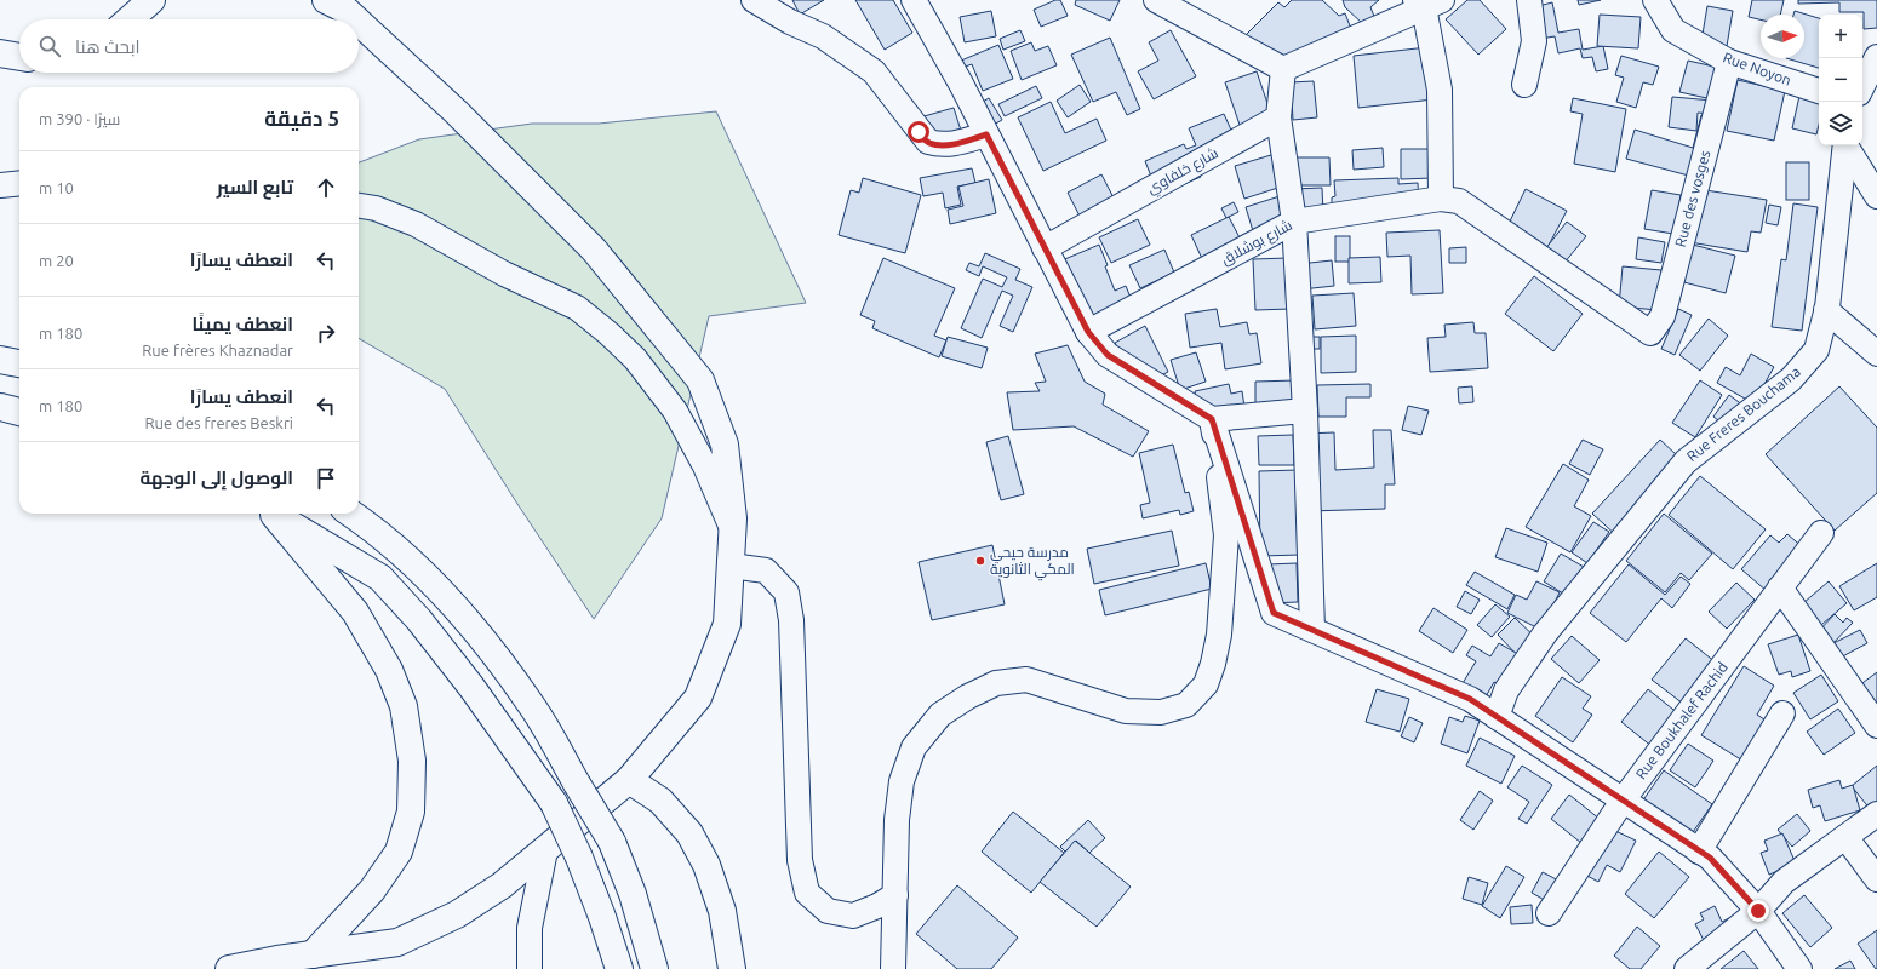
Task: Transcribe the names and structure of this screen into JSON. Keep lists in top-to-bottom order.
{
  "streets": {
    "street": [
      "Rue Noyon",
      "شارع خلفاوي",
      "Rue des vosges",
      "شارع بوشلاق",
      "Rue Freres Bouchama",
      "Rue Boukhalef Rachid"
    ]
  },
  "crossings": [
    ["Rue Noyon", "Rue des vosges"],
    ["Rue des vosges", "شارع بوشلاق"]
  ],
  "places": ["مدرسة حيحي المكي الثانوية"],
  "north": "right",
  "page": {
    "map_buttons": ["+", "−"],
    "search": "ابحث هنا",
    "heading": ["5 دقيقة", "سيرًا · 390 m"],
    "list": [
      ["تابع السير", "10 m"],
      ["انعطف يسارًا", "20 m"],
      ["انعطف يمينًا", "Rue frères Khaznadar", "180 m"],
      ["انعطف يسارًا", "Rue des freres Beskri", "180 m"],
      "الوصول إلى الوجهة"
    ]
  }
}
